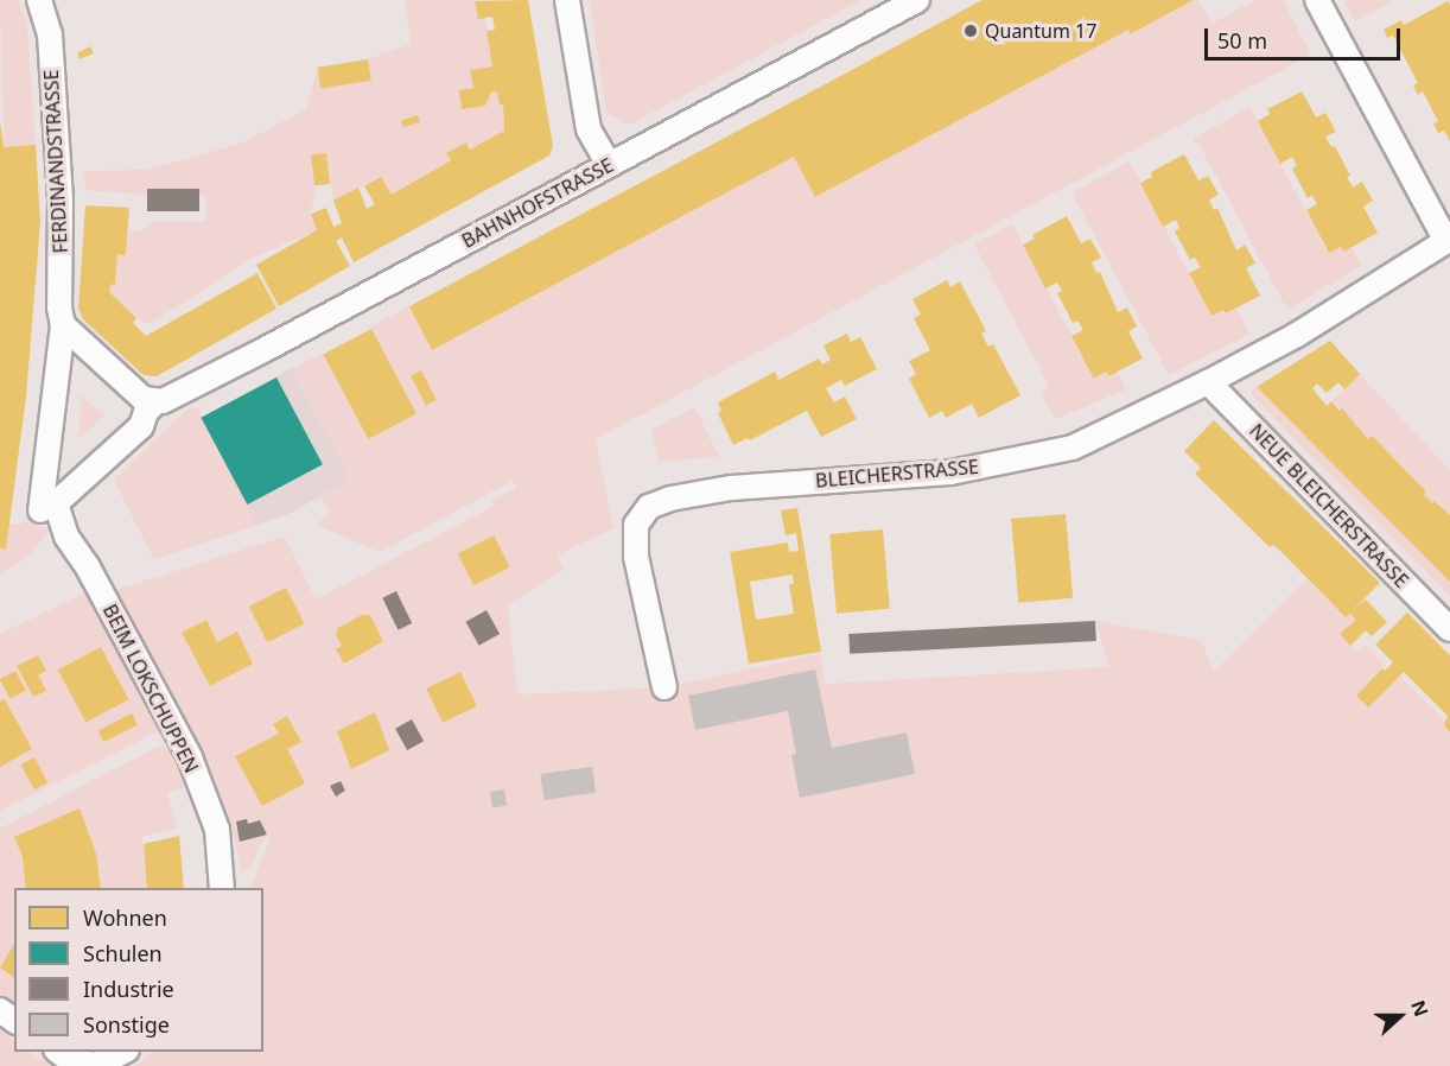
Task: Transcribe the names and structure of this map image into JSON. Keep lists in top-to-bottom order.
{
  "streets": {
    "street": [
      "FERDINANDSTRASSE",
      "BAHNHOFSTRASSE",
      "BLEICHERSTRASSE",
      "NEUE BLEICHERSTRASSE",
      "BEIM LOKSCHUPPEN"
    ]
  },
  "crossings": [
    ["FERDINANDSTRASSE", "BEIM LOKSCHUPPEN"],
    ["BLEICHERSTRASSE", "NEUE BLEICHERSTRASSE"]
  ],
  "places": ["Quantum 17"],
  "legend": [
    "Wohnen",
    "Schulen",
    "Industrie",
    "Sonstige"
  ],
  "scale_bar": "50 m",
  "north": "right"
}
